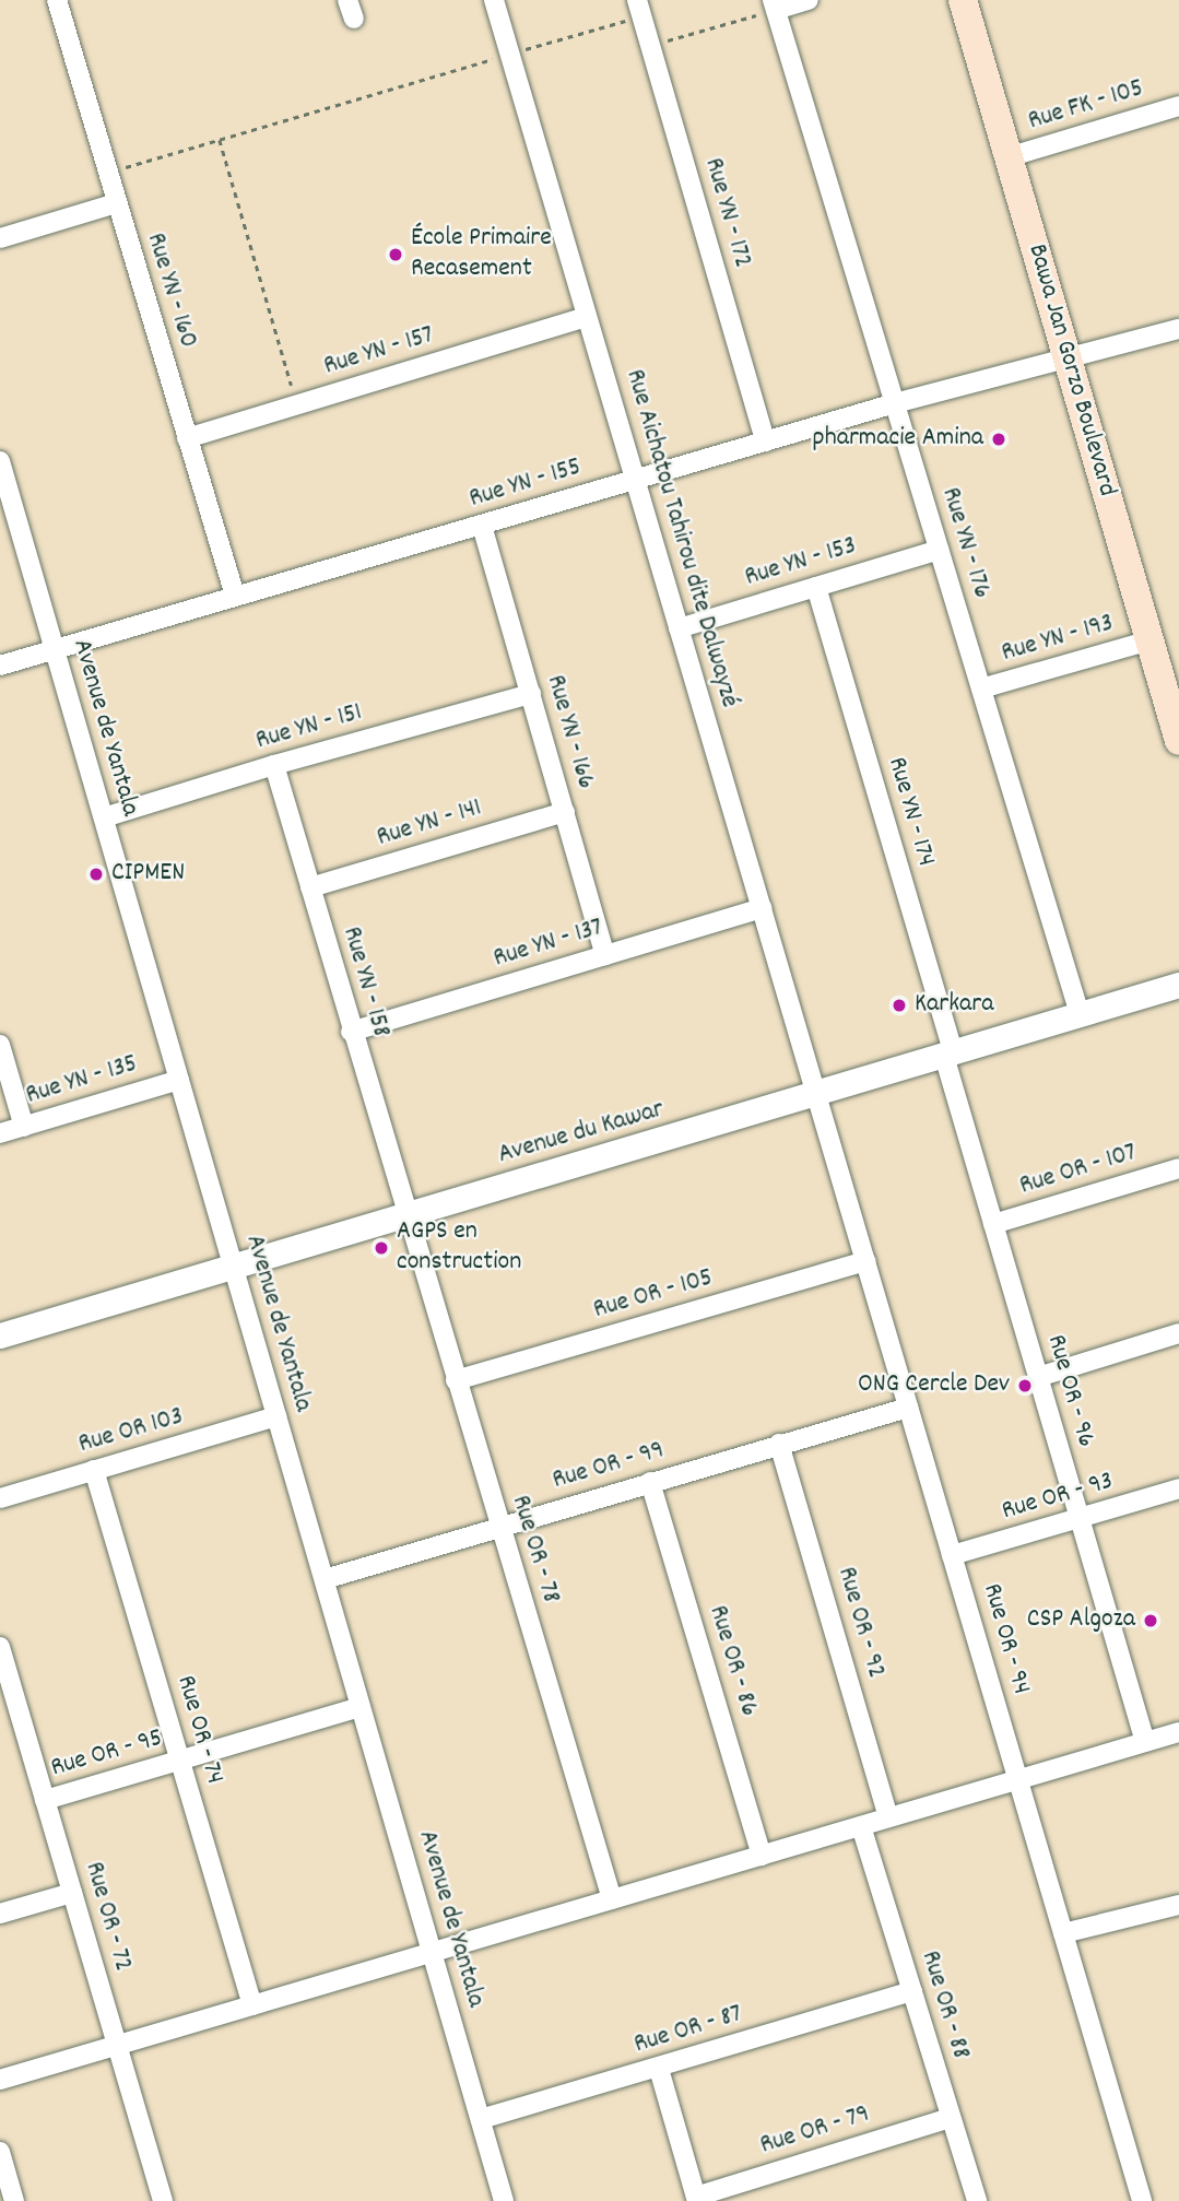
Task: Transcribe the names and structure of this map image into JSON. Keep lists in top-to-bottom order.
{
  "streets": {
    "main road": ["Bawa Jan Gorzo Boulevard"],
    "street": [
      "Rue FK - 105",
      "Rue YN - 172",
      "Rue YN - 160",
      "Rue YN - 157",
      "Rue YN - 155",
      "Rue Aichatou Tahirou dite Dalwayzé",
      "Rue YN - 176",
      "Rue YN - 153",
      "Rue YN - 193",
      "Avenue de Yantala",
      "Rue YN - 151",
      "Rue YN - 166",
      "Rue YN - 174",
      "Rue YN - 141",
      "Rue YN - 137",
      "Rue YN - 158",
      "Rue YN - 135",
      "Avenue du Kawar",
      "Rue OR - 107",
      "Rue OR - 105",
      "Rue OR - 96",
      "Rue OR 103",
      "Rue OR - 99",
      "Rue OR - 93",
      "Rue OR - 78",
      "Rue OR - 92",
      "Rue OR - 94",
      "Rue OR - 86",
      "Rue OR - 74",
      "Rue OR - 95",
      "Rue OR - 72",
      "Rue OR - 88",
      "Rue OR - 87",
      "Rue OR - 79"
    ]
  },
  "crossings": [
    ["Rue FK - 105", "Bawa Jan Gorzo Boulevard"],
    ["Rue YN - 172", "Rue YN - 155"],
    ["Rue YN - 160", "Rue YN - 157"],
    ["Rue YN - 160", "Rue YN - 155"],
    ["Rue YN - 157", "Rue Aichatou Tahirou dite Dalwayzé"],
    ["Bawa Jan Gorzo Boulevard", "Rue YN - 155"],
    ["Bawa Jan Gorzo Boulevard", "Rue YN - 193"],
    ["Rue YN - 155", "Rue Aichatou Tahirou dite Dalwayzé"],
    ["Rue YN - 155", "Rue YN - 176"],
    ["Rue YN - 155", "Avenue de Yantala"],
    ["Rue YN - 155", "Rue YN - 166"],
    ["Rue Aichatou Tahirou dite Dalwayzé", "Rue YN - 153"],
    ["Rue Aichatou Tahirou dite Dalwayzé", "Rue YN - 137"],
    ["Rue Aichatou Tahirou dite Dalwayzé", "Avenue du Kawar"],
    ["Rue Aichatou Tahirou dite Dalwayzé", "Rue OR - 94"],
    ["Rue YN - 176", "Rue YN - 153"],
    ["Rue YN - 176", "Rue YN - 193"],
    ["Rue YN - 176", "Avenue du Kawar"],
    ["Rue YN - 153", "Rue YN - 174"],
    ["Avenue de Yantala", "Rue YN - 151"],
    ["Avenue de Yantala", "Rue YN - 135"],
    ["Avenue de Yantala", "Avenue du Kawar"],
    ["Avenue de Yantala", "Rue OR 103"],
    ["Avenue de Yantala", "Rue OR - 99"],
    ["Avenue de Yantala", "Rue OR - 95"],
    ["Avenue de Yantala", "Rue OR - 87"],
    ["Rue YN - 151", "Rue YN - 166"],
    ["Rue YN - 151", "Rue YN - 158"],
    ["Rue YN - 166", "Rue YN - 141"],
    ["Rue YN - 166", "Rue YN - 137"],
    ["Rue YN - 174", "Avenue du Kawar"],
    ["Rue YN - 174", "Rue OR - 96"],
    ["Rue YN - 141", "Rue YN - 158"],
    ["Rue YN - 137", "Rue YN - 158"],
    ["Rue YN - 158", "Avenue du Kawar"],
    ["Rue YN - 158", "Rue OR - 78"],
    ["Avenue du Kawar", "Rue OR - 96"],
    ["Avenue du Kawar", "Rue OR - 78"],
    ["Avenue du Kawar", "Rue OR - 94"],
    ["Rue OR - 107", "Rue OR - 96"],
    ["Rue OR - 105", "Rue OR - 78"],
    ["Rue OR - 105", "Rue OR - 94"],
    ["Rue OR - 96", "Rue OR - 93"],
    ["Rue OR 103", "Rue OR - 74"],
    ["Rue OR - 99", "Rue OR - 78"],
    ["Rue OR - 99", "Rue OR - 92"],
    ["Rue OR - 99", "Rue OR - 94"],
    ["Rue OR - 99", "Rue OR - 86"],
    ["Rue OR - 93", "Rue OR - 94"],
    ["Rue OR - 74", "Rue OR - 95"],
    ["Rue OR - 95", "Rue OR - 72"],
    ["Rue OR - 88", "Rue OR - 87"],
    ["Rue OR - 88", "Rue OR - 79"]
  ],
  "places": [
    "École Primaire Recasement",
    "pharmacie Amina",
    "CIPMEN",
    "Karkara",
    "AGPS en construction",
    "ONG Cercle Dev",
    "CSP Algoza"
  ]
}
